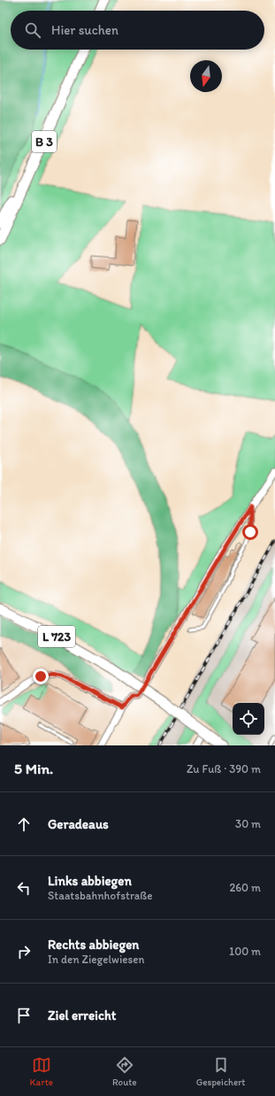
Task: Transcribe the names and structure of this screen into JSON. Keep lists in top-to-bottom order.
{
  "streets": {
    "main road": ["B 3", "L 723"]
  },
  "north": "bottom",
  "page": {
    "search": "Hier suchen",
    "heading": ["5 Min.", "Zu Fuß · 390 m"],
    "list": [
      ["Geradeaus", "30 m"],
      ["Links abbiegen", "Staatsbahnhofstraße", "260 m"],
      ["Rechts abbiegen", "In den Ziegelwiesen", "100 m"],
      "Ziel erreicht"
    ],
    "nav": ["Karte", "Route", "Gespeichert"]
  }
}
